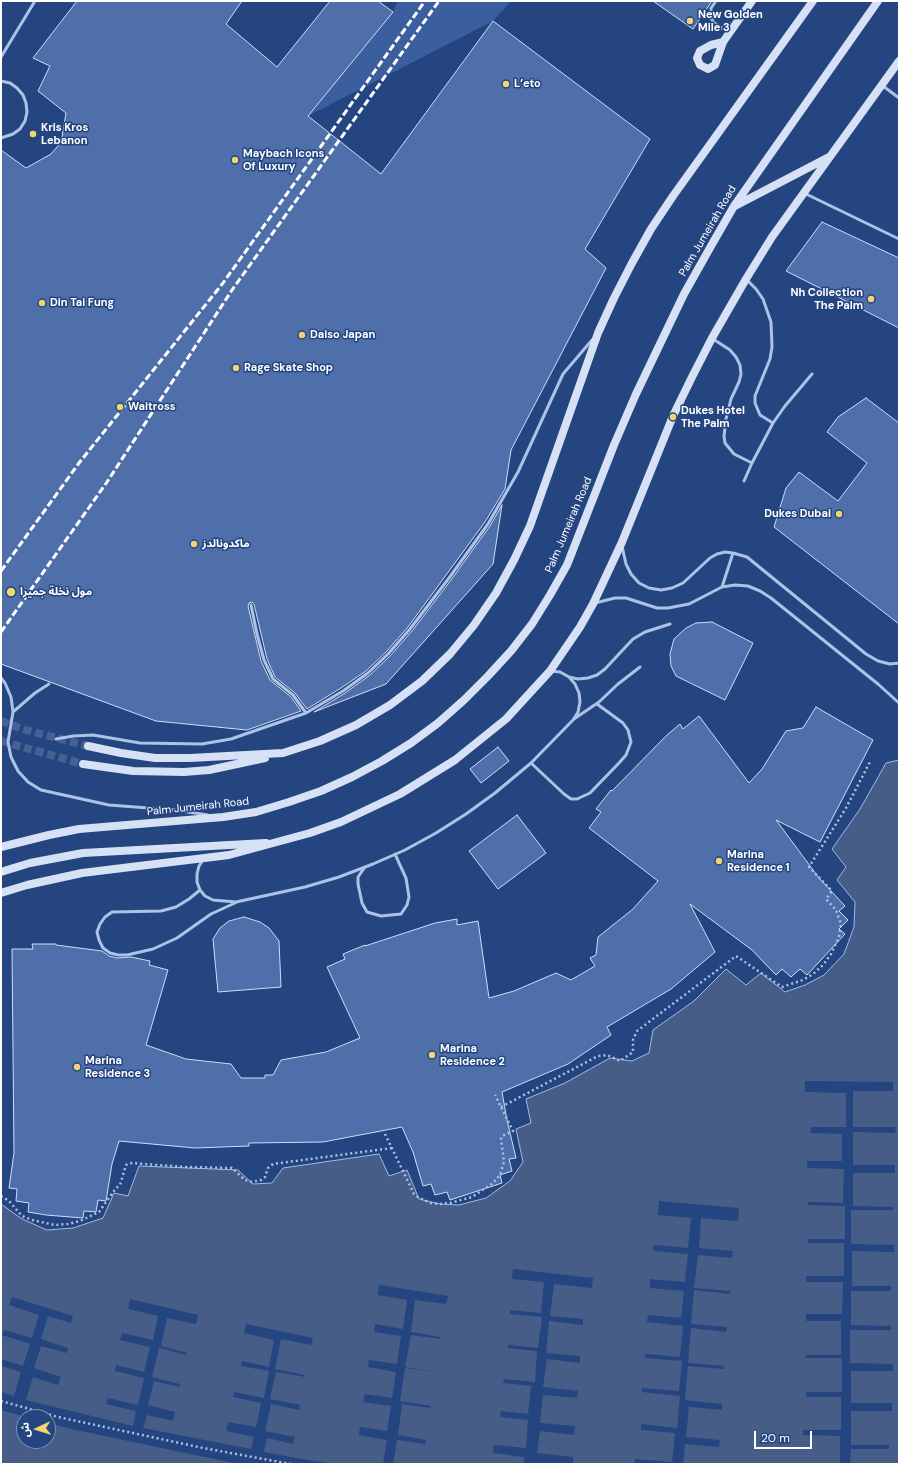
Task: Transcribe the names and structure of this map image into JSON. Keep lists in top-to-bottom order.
{
  "streets": {
    "main road": ["Palm Jumeirah Road"]
  },
  "places": [
    "New Golden Mile 3",
    "L’eto",
    "Kris Kros Lebanon",
    "Maybach Icons Of Luxury",
    "Nh Collection The Palm",
    "Din Tai Fung",
    "Daiso Japan",
    "Rage Skate Shop",
    "Waitross",
    "Dukes Hotel The Palm",
    "Dukes Dubai",
    "ماكدونالدز",
    "مول نخلة جميرا",
    "Marina Residence 1",
    "Marina Residence 2",
    "Marina Residence 3"
  ],
  "scale_bar": "20 m",
  "north": "left"
}
